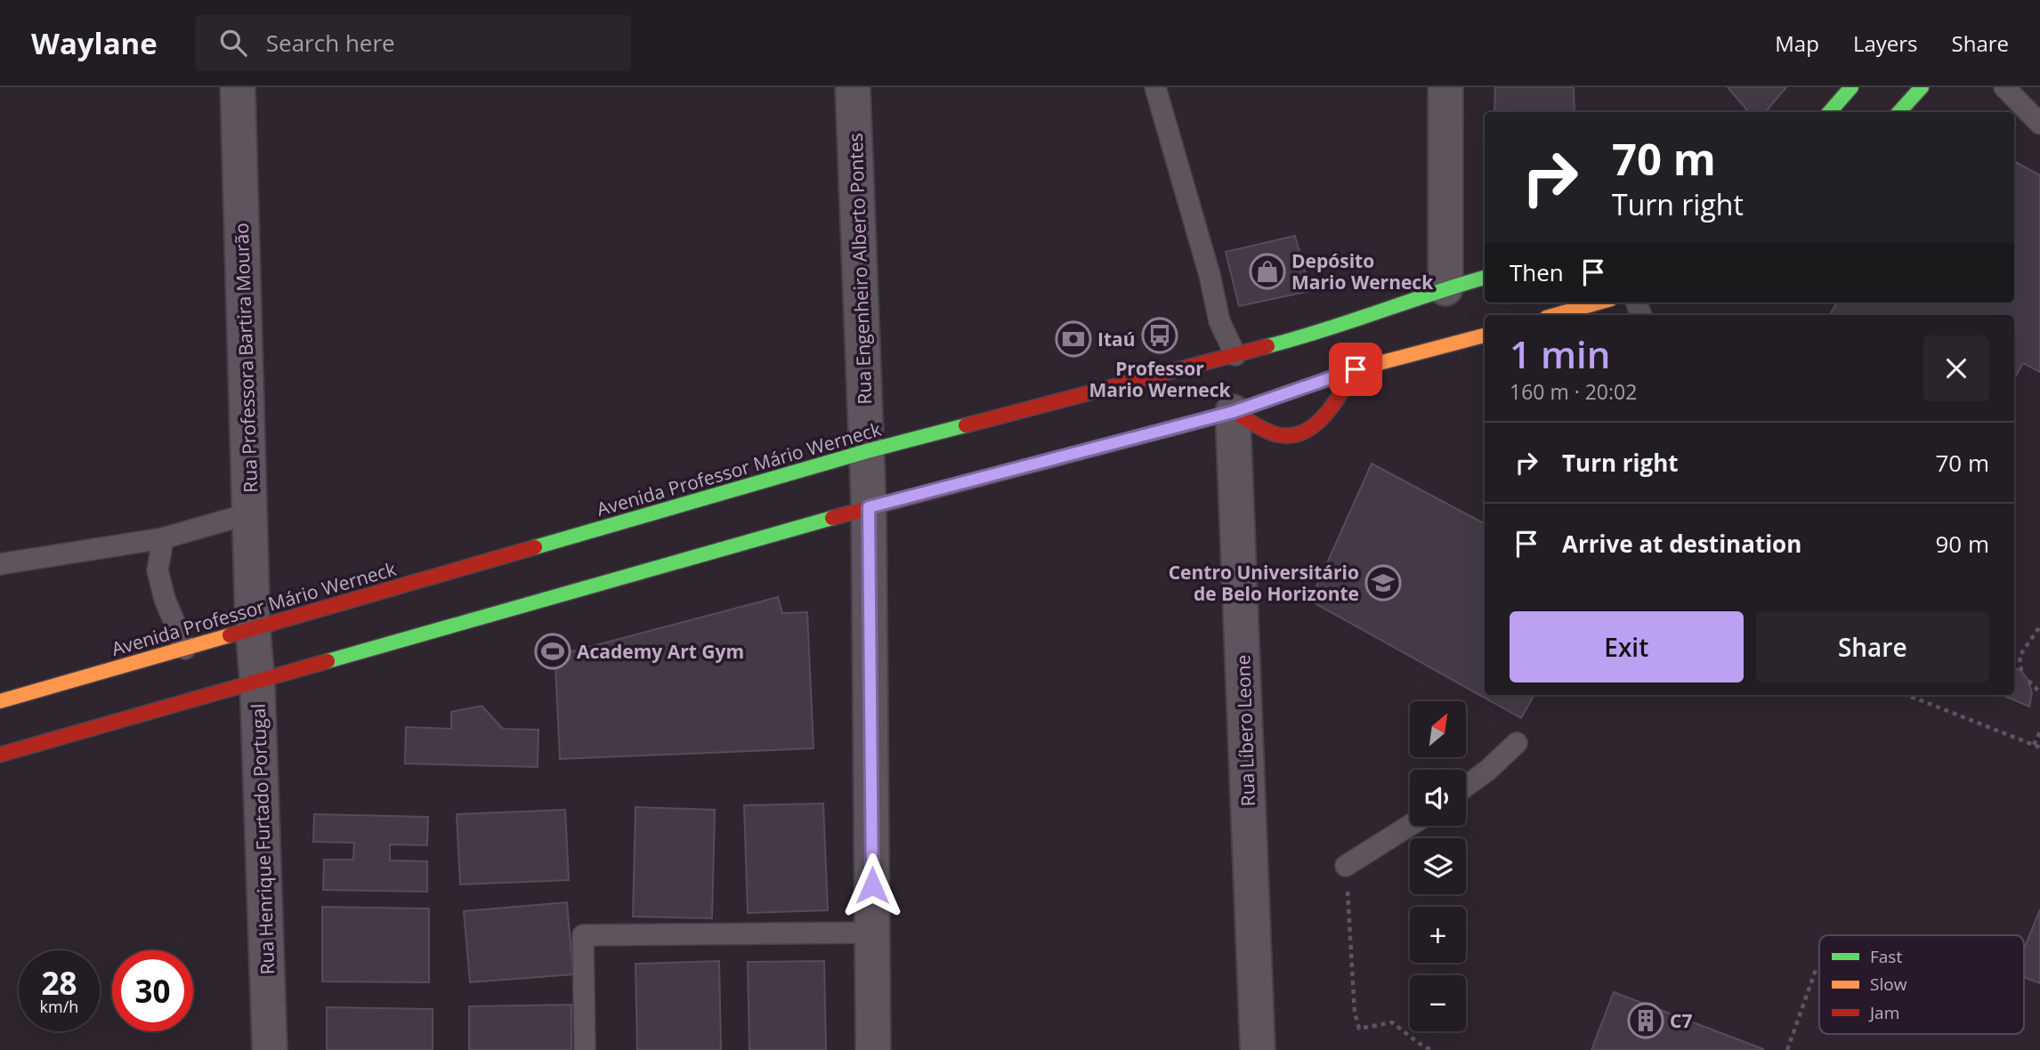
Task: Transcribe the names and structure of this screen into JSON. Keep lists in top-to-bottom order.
{
  "streets": {
    "main road": ["Avenida Professor Mário Werneck"],
    "street": [
      "Rua Engenheiro Alberto Pontes",
      "Rua Professora Bartira Mourão",
      "Rua Líbero Leone",
      "Rua Henrique Furtado Portugal"
    ]
  },
  "crossings": [
    ["Rua Engenheiro Alberto Pontes", "Avenida Professor Mário Werneck"],
    ["Rua Professora Bartira Mourão", "Avenida Professor Mário Werneck"],
    ["Rua Professora Bartira Mourão", "Rua Henrique Furtado Portugal"],
    ["Avenida Professor Mário Werneck", "Rua Henrique Furtado Portugal"]
  ],
  "places": {
    "shop": ["Depósito Mario Werneck"],
    "bus stop": ["Professor Mario Werneck"],
    "bank": ["Itaú"],
    "school or university": ["Centro Universitário de Belo Horizonte"],
    "sports": ["Academy Art Gym"],
    "building": ["C7"]
  },
  "legend": ["Fast", "Slow", "Jam"],
  "north": "top right",
  "page": {
    "header": "Waylane",
    "search": "Search here",
    "nav": ["Map", "Layers", "Share"],
    "turn": ["70 m", "Turn right"],
    "then": "Then",
    "heading": ["1 min", "160 m · 20:02"],
    "list": [
      {
        "name": "Turn right",
        "value": "70 m"
      },
      {
        "name": "Arrive at destination",
        "value": "90 m"
      }
    ],
    "buttons": ["Exit", "Share"],
    "map_buttons": ["+", "−"],
    "speed": "28 km/h",
    "limit": "30"
  }
}
